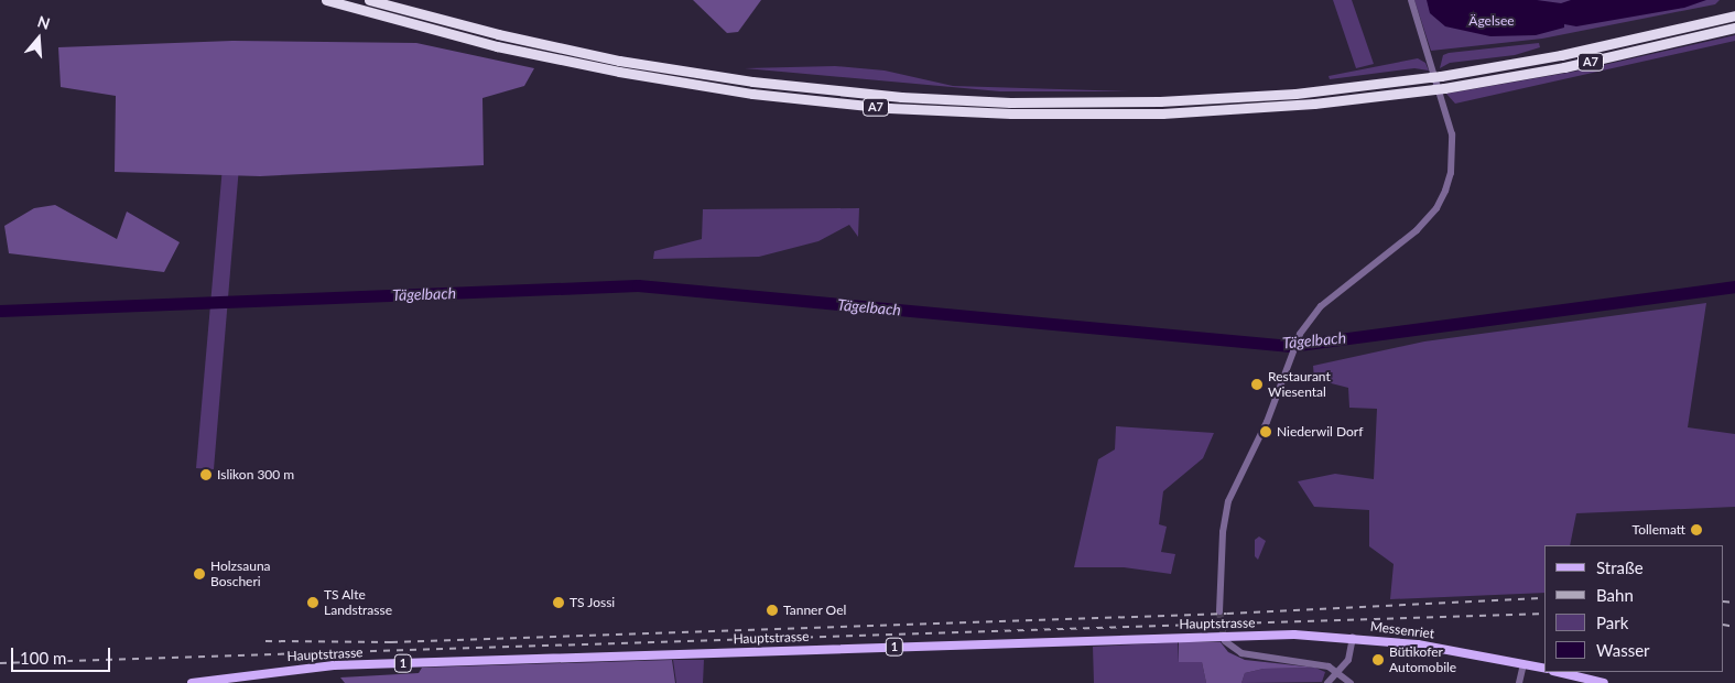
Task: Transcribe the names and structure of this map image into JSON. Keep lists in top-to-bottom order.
{
  "streets": {
    "highway": ["A7"],
    "main road": ["Hauptstrasse", "Messenriet", "1"]
  },
  "crossings": [
    ["Hauptstrasse", "Messenriet"]
  ],
  "water": ["Tägelbach"],
  "parks": ["Ägelsee"],
  "places": [
    "Restaurant Wiesental",
    "Niederwil Dorf",
    "Islikon 300 m",
    "Tollematt",
    "Holzsauna Boscheri",
    "TS Alte Landstrasse",
    "TS Jossi",
    "Tanner Oel",
    "Bütikofer Automobile"
  ],
  "legend": [
    "Straße",
    "Bahn",
    "Park",
    "Wasser"
  ],
  "scale_bar": "100 m",
  "north": "top"
}
